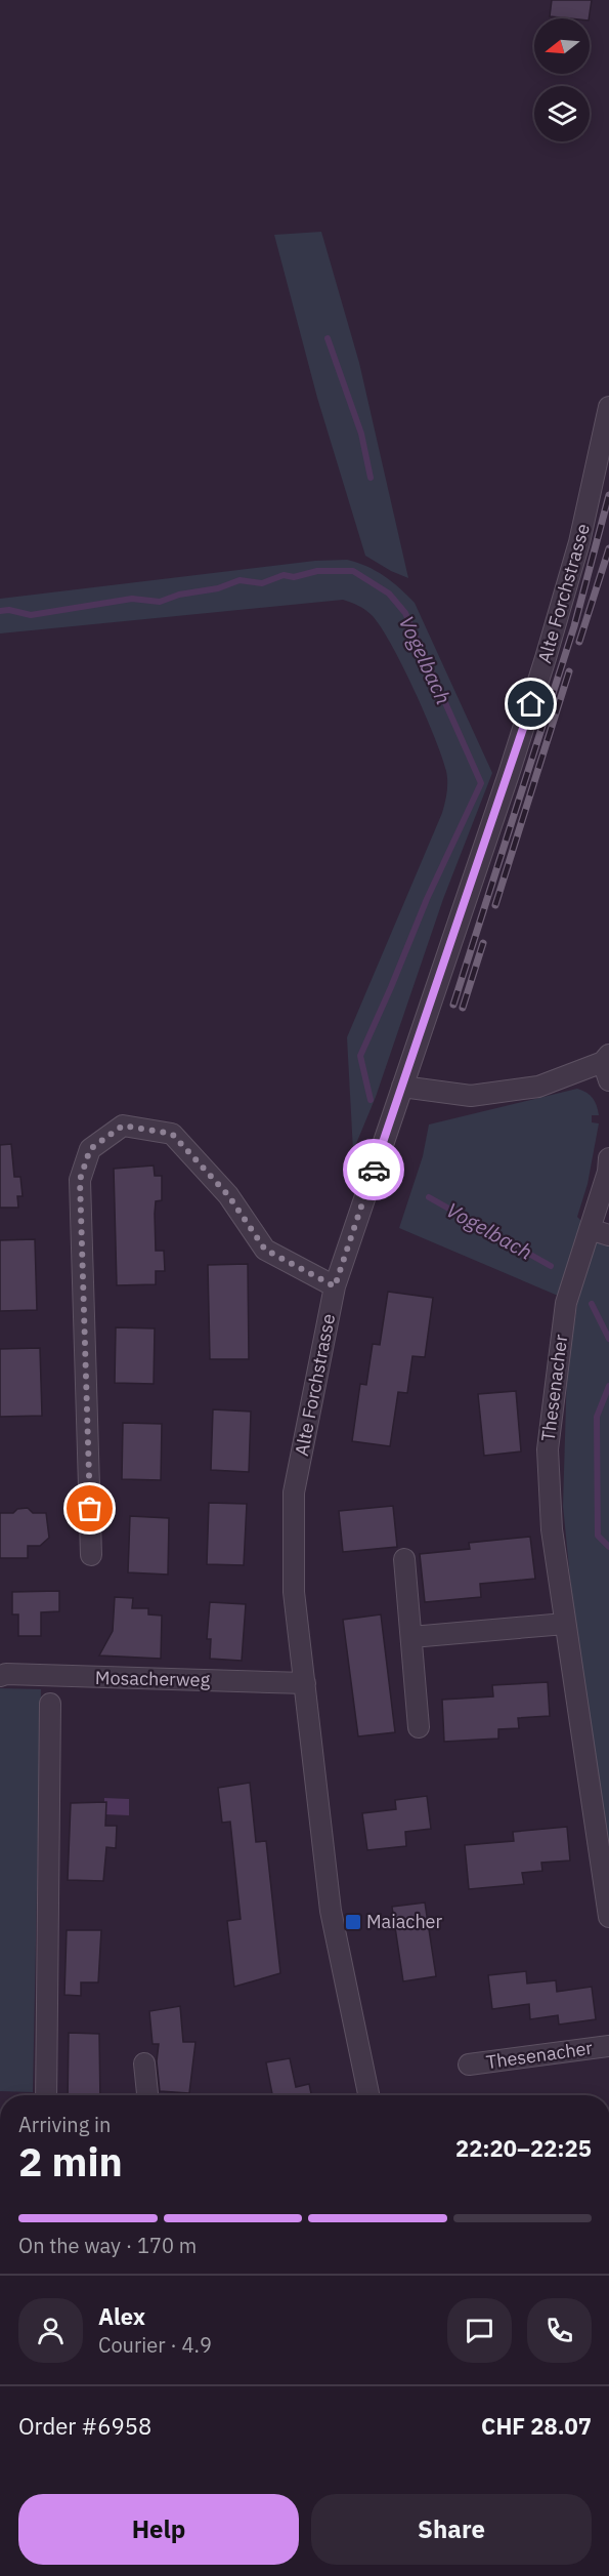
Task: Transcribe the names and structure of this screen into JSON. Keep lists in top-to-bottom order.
{
  "streets": {
    "street": ["Alte Forchstrasse", "Thesenacher", "Mosacherweg"]
  },
  "crossings": [
    ["Alte Forchstrasse", "Mosacherweg"]
  ],
  "water": ["Vogelbach"],
  "places": {
    "transit": ["Maiacher"]
  },
  "north": "left",
  "page": {
    "heading": ["2 min", "Arriving in", "22:20–22:25"],
    "panel": [
      "Alex",
      "Courier · 4.9",
      "Order #6958",
      "CHF 28.07"
    ],
    "bar": "On the way · 170 m",
    "buttons": ["Help", "Share"]
  }
}
